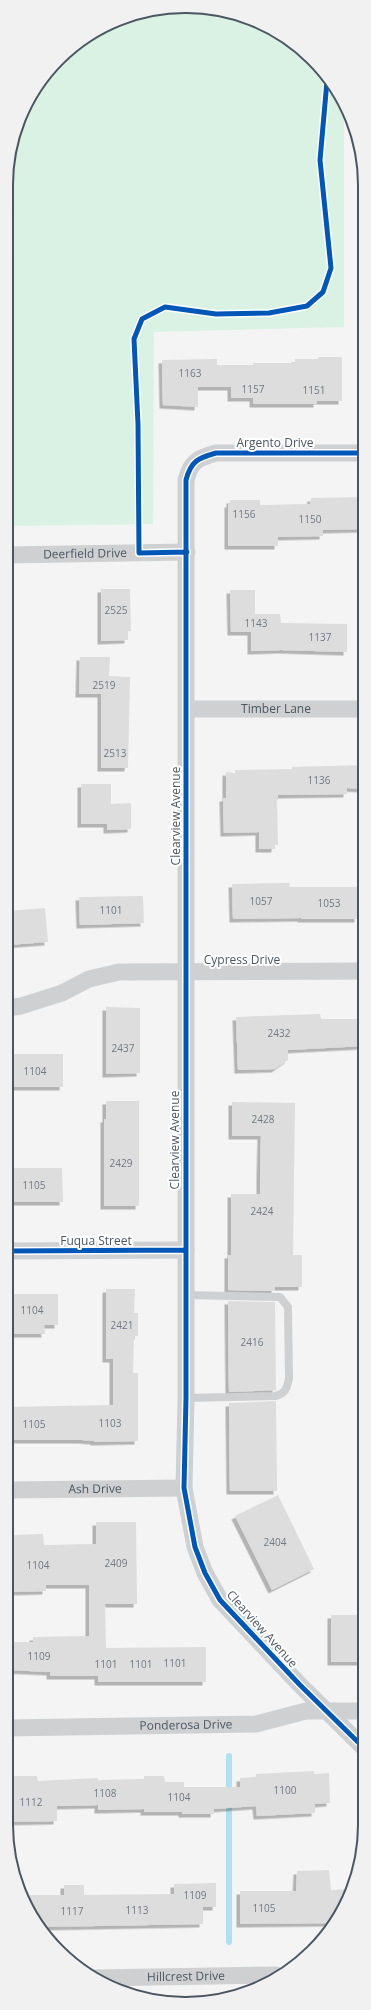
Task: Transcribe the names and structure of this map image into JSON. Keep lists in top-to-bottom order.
{
  "streets": {
    "street": [
      "Argento Drive",
      "Deerfield Drive",
      "Timber Lane",
      "Clearview Avenue",
      "Cypress Drive",
      "Fuqua Street",
      "Ash Drive",
      "Ponderosa Drive",
      "Hillcrest Drive"
    ]
  },
  "crossings": [
    ["Argento Drive", "Clearview Avenue"],
    ["Deerfield Drive", "Clearview Avenue"],
    ["Timber Lane", "Clearview Avenue"],
    ["Clearview Avenue", "Cypress Drive"],
    ["Clearview Avenue", "Fuqua Street"],
    ["Clearview Avenue", "Ash Drive"],
    ["Clearview Avenue", "Ponderosa Drive"]
  ],
  "house_numbers": [
    "1163",
    "1157",
    "1151",
    "1156",
    "1150",
    "2525",
    "1143",
    "1137",
    "2519",
    "2513",
    "1136",
    "1057",
    "1053",
    "1101",
    "2432",
    "2437",
    "1104",
    "2428",
    "2429",
    "1105",
    "2424",
    "1104",
    "2421",
    "2416",
    "1103",
    "1105",
    "2404",
    "2409",
    "1104",
    "1109",
    "1101",
    "1101",
    "1101",
    "1100",
    "1108",
    "1104",
    "1112",
    "1109",
    "1105",
    "1113",
    "1117"
  ]
}
